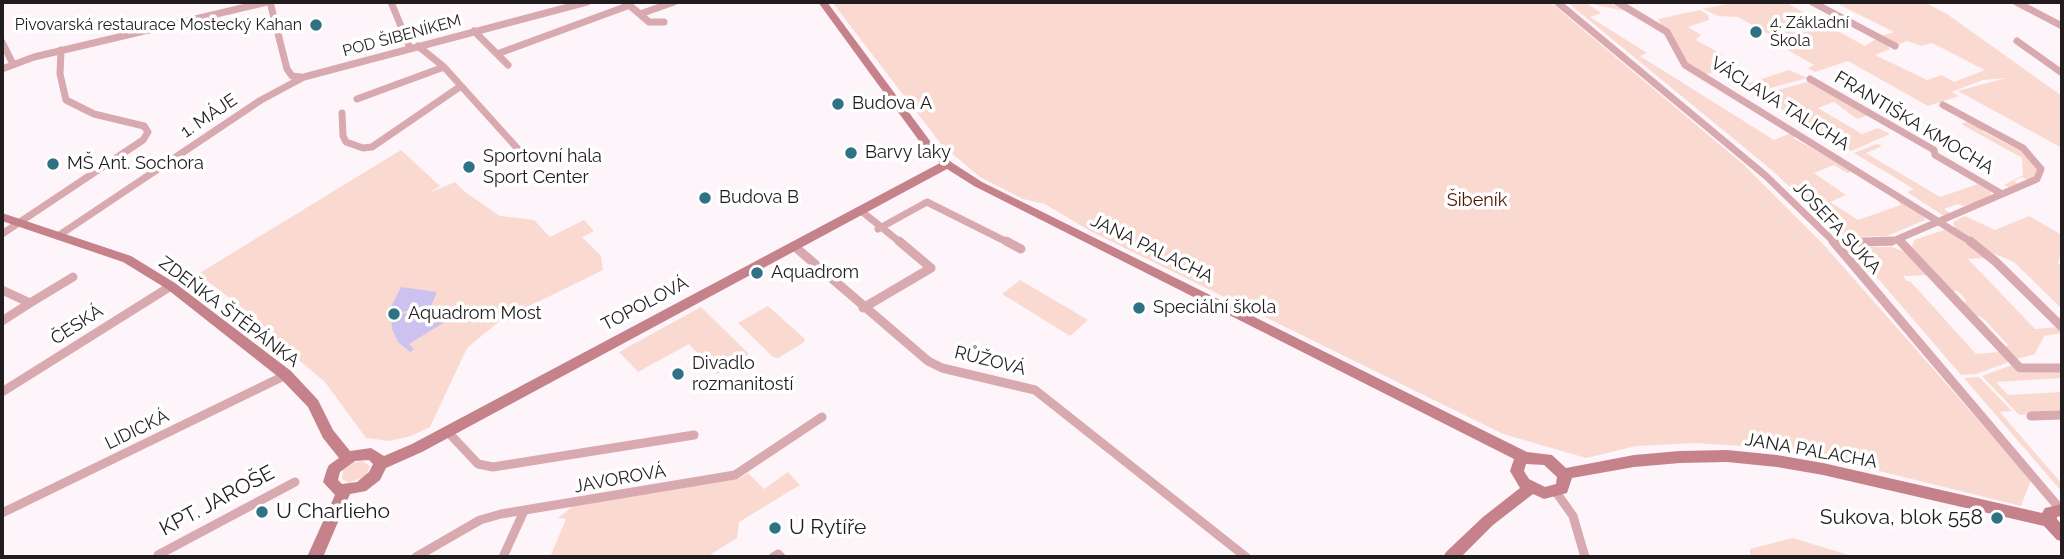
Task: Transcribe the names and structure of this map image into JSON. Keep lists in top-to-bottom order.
{
  "streets": {
    "street": [
      "POD ŠIBENÍKEM",
      "VÁCLAVA TALICHA",
      "1. MÁJE",
      "FRANTIŠKA KMOCHA",
      "JOSEFA SUKA",
      "JANA PALACHA",
      "TOPOLOVÁ",
      "ZDEŇKA ŠTĚPÁNKA",
      "ČESKÁ",
      "RŮŽOVÁ",
      "LIDICKÁ",
      "JAVOROVÁ",
      "KPT. JAROŠE"
    ]
  },
  "crossings": [
    ["POD ŠIBENÍKEM", "1. MÁJE"],
    ["1. MÁJE", "ZDEŇKA ŠTĚPÁNKA"],
    ["JANA PALACHA", "TOPOLOVÁ"],
    ["TOPOLOVÁ", "ZDEŇKA ŠTĚPÁNKA"],
    ["TOPOLOVÁ", "RŮŽOVÁ"],
    ["ZDEŇKA ŠTĚPÁNKA", "ČESKÁ"],
    ["ZDEŇKA ŠTĚPÁNKA", "LIDICKÁ"]
  ],
  "parks": ["Šibeník"],
  "places": [
    "Pivovarská restaurace Mostecký Kahan",
    "4. Základní Škola",
    "Budova A",
    "Barvy laky",
    "MŠ Ant. Sochora",
    "Sportovní hala Sport Center",
    "Budova B",
    "Aquadrom",
    "Speciální škola",
    "Aquadrom Most",
    "Divadlo rozmanitostí",
    "U Charlieho",
    "Sukova, blok 558",
    "U Rytíře"
  ]
}
